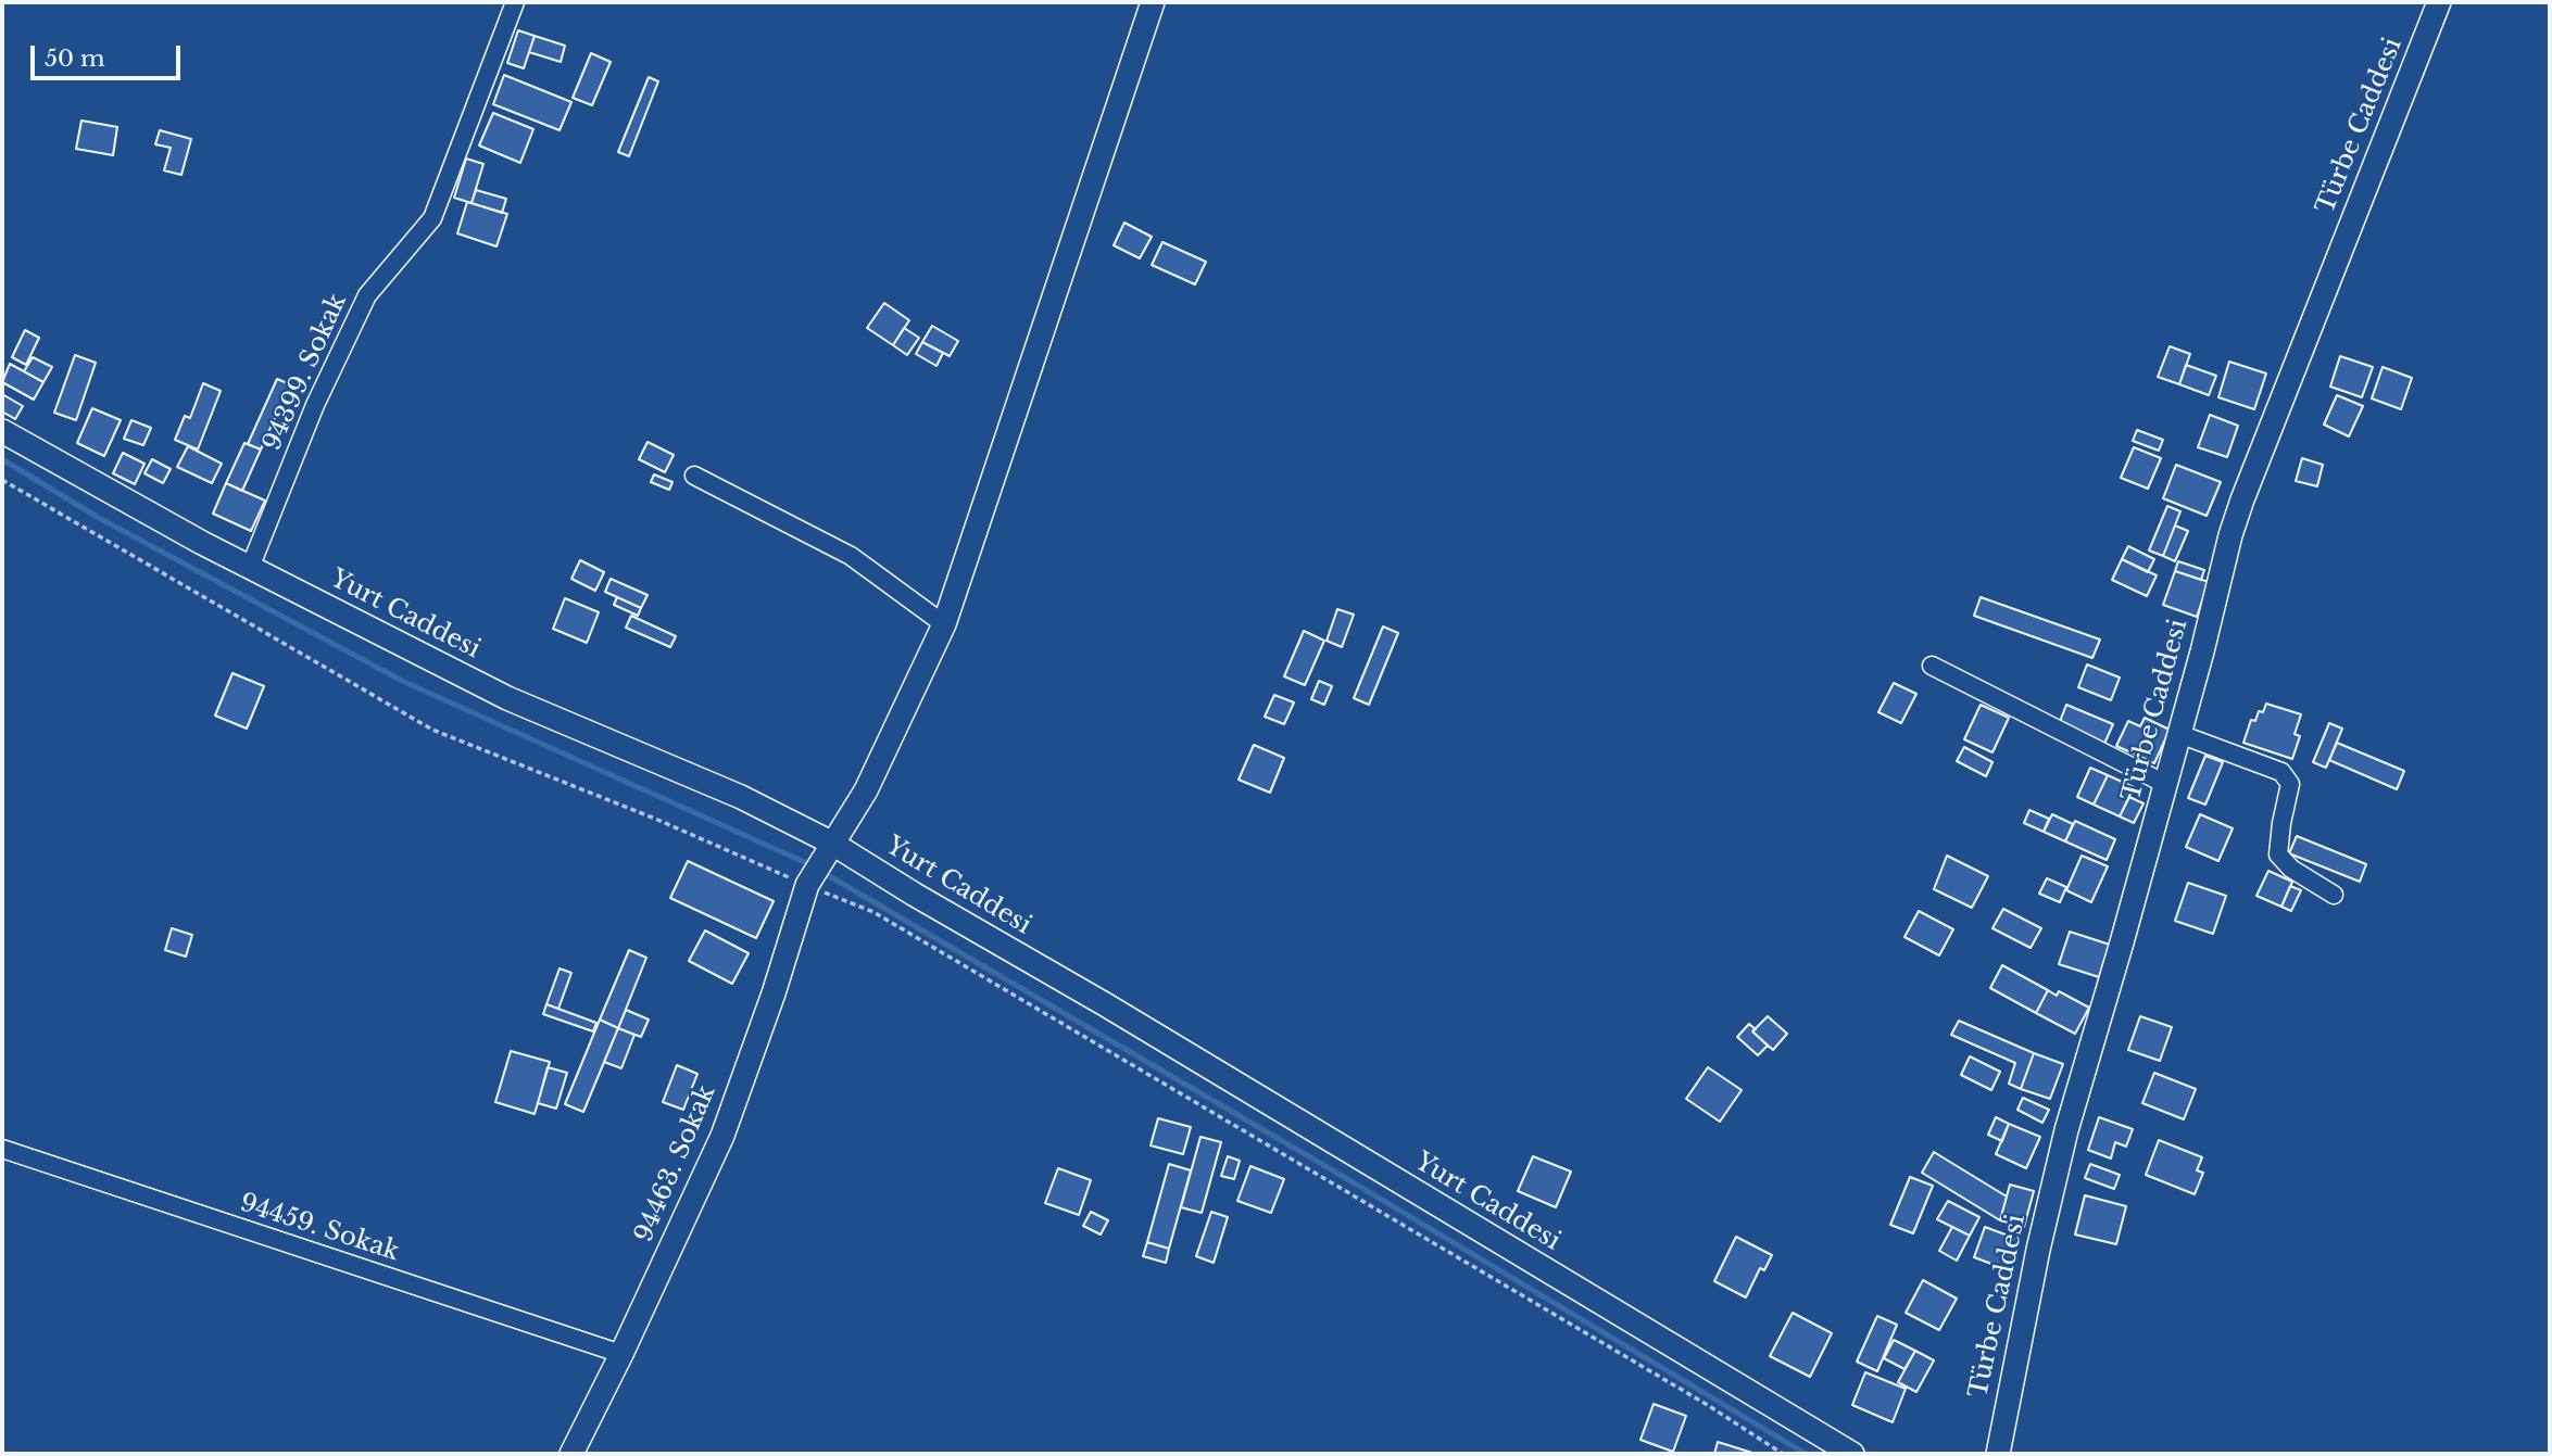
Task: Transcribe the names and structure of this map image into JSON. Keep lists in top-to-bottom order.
{
  "streets": {
    "street": [
      "Türbe Caddesi",
      "94399. Sokak",
      "Yurt Caddesi",
      "94463. Sokak",
      "94459. Sokak"
    ]
  },
  "crossings": [
    ["94399. Sokak", "Yurt Caddesi"],
    ["Yurt Caddesi", "94463. Sokak"],
    ["94463. Sokak", "94459. Sokak"]
  ],
  "scale_bar": "50 m"
}
